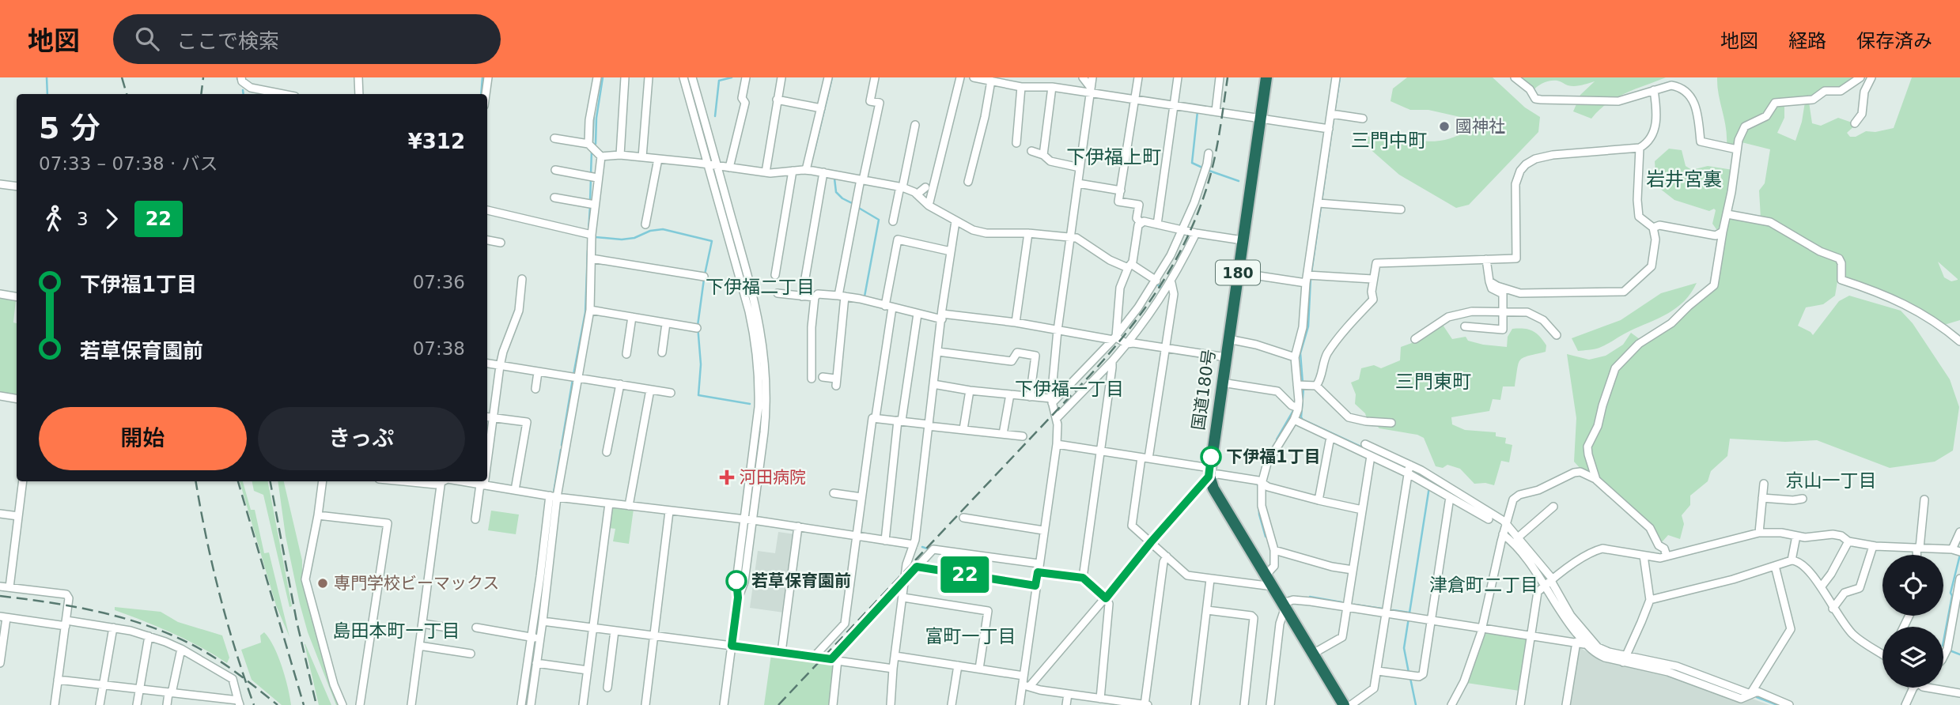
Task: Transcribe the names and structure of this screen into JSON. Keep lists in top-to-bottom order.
{
  "streets": {
    "highway": ["180", "国道180号"]
  },
  "districts": [
    "三門中町",
    "下伊福上町",
    "岩井宮裏",
    "下伊福二丁目",
    "三門東町",
    "下伊福一丁目",
    "京山一丁目",
    "津倉町二丁目",
    "島田本町一丁目",
    "富町一丁目"
  ],
  "places": {
    "other": [
      "國神社",
      "下伊福1丁目",
      "若草保育園前",
      "専門学校ビーマックス"
    ],
    "health": ["河田病院"]
  },
  "lines": ["bus line 22"],
  "page": {
    "header": "地図",
    "search": "ここで検索",
    "nav": ["地図", "経路", "保存済み"],
    "on_map": "22",
    "heading": ["5 分", "07:33 – 07:38 · バス", "¥312"],
    "legs": ["3", "22"],
    "list": [
      {
        "name": "下伊福1丁目",
        "value": "07:36"
      },
      {
        "name": "若草保育園前",
        "value": "07:38"
      }
    ],
    "buttons": ["開始", "きっぷ"]
  }
}
